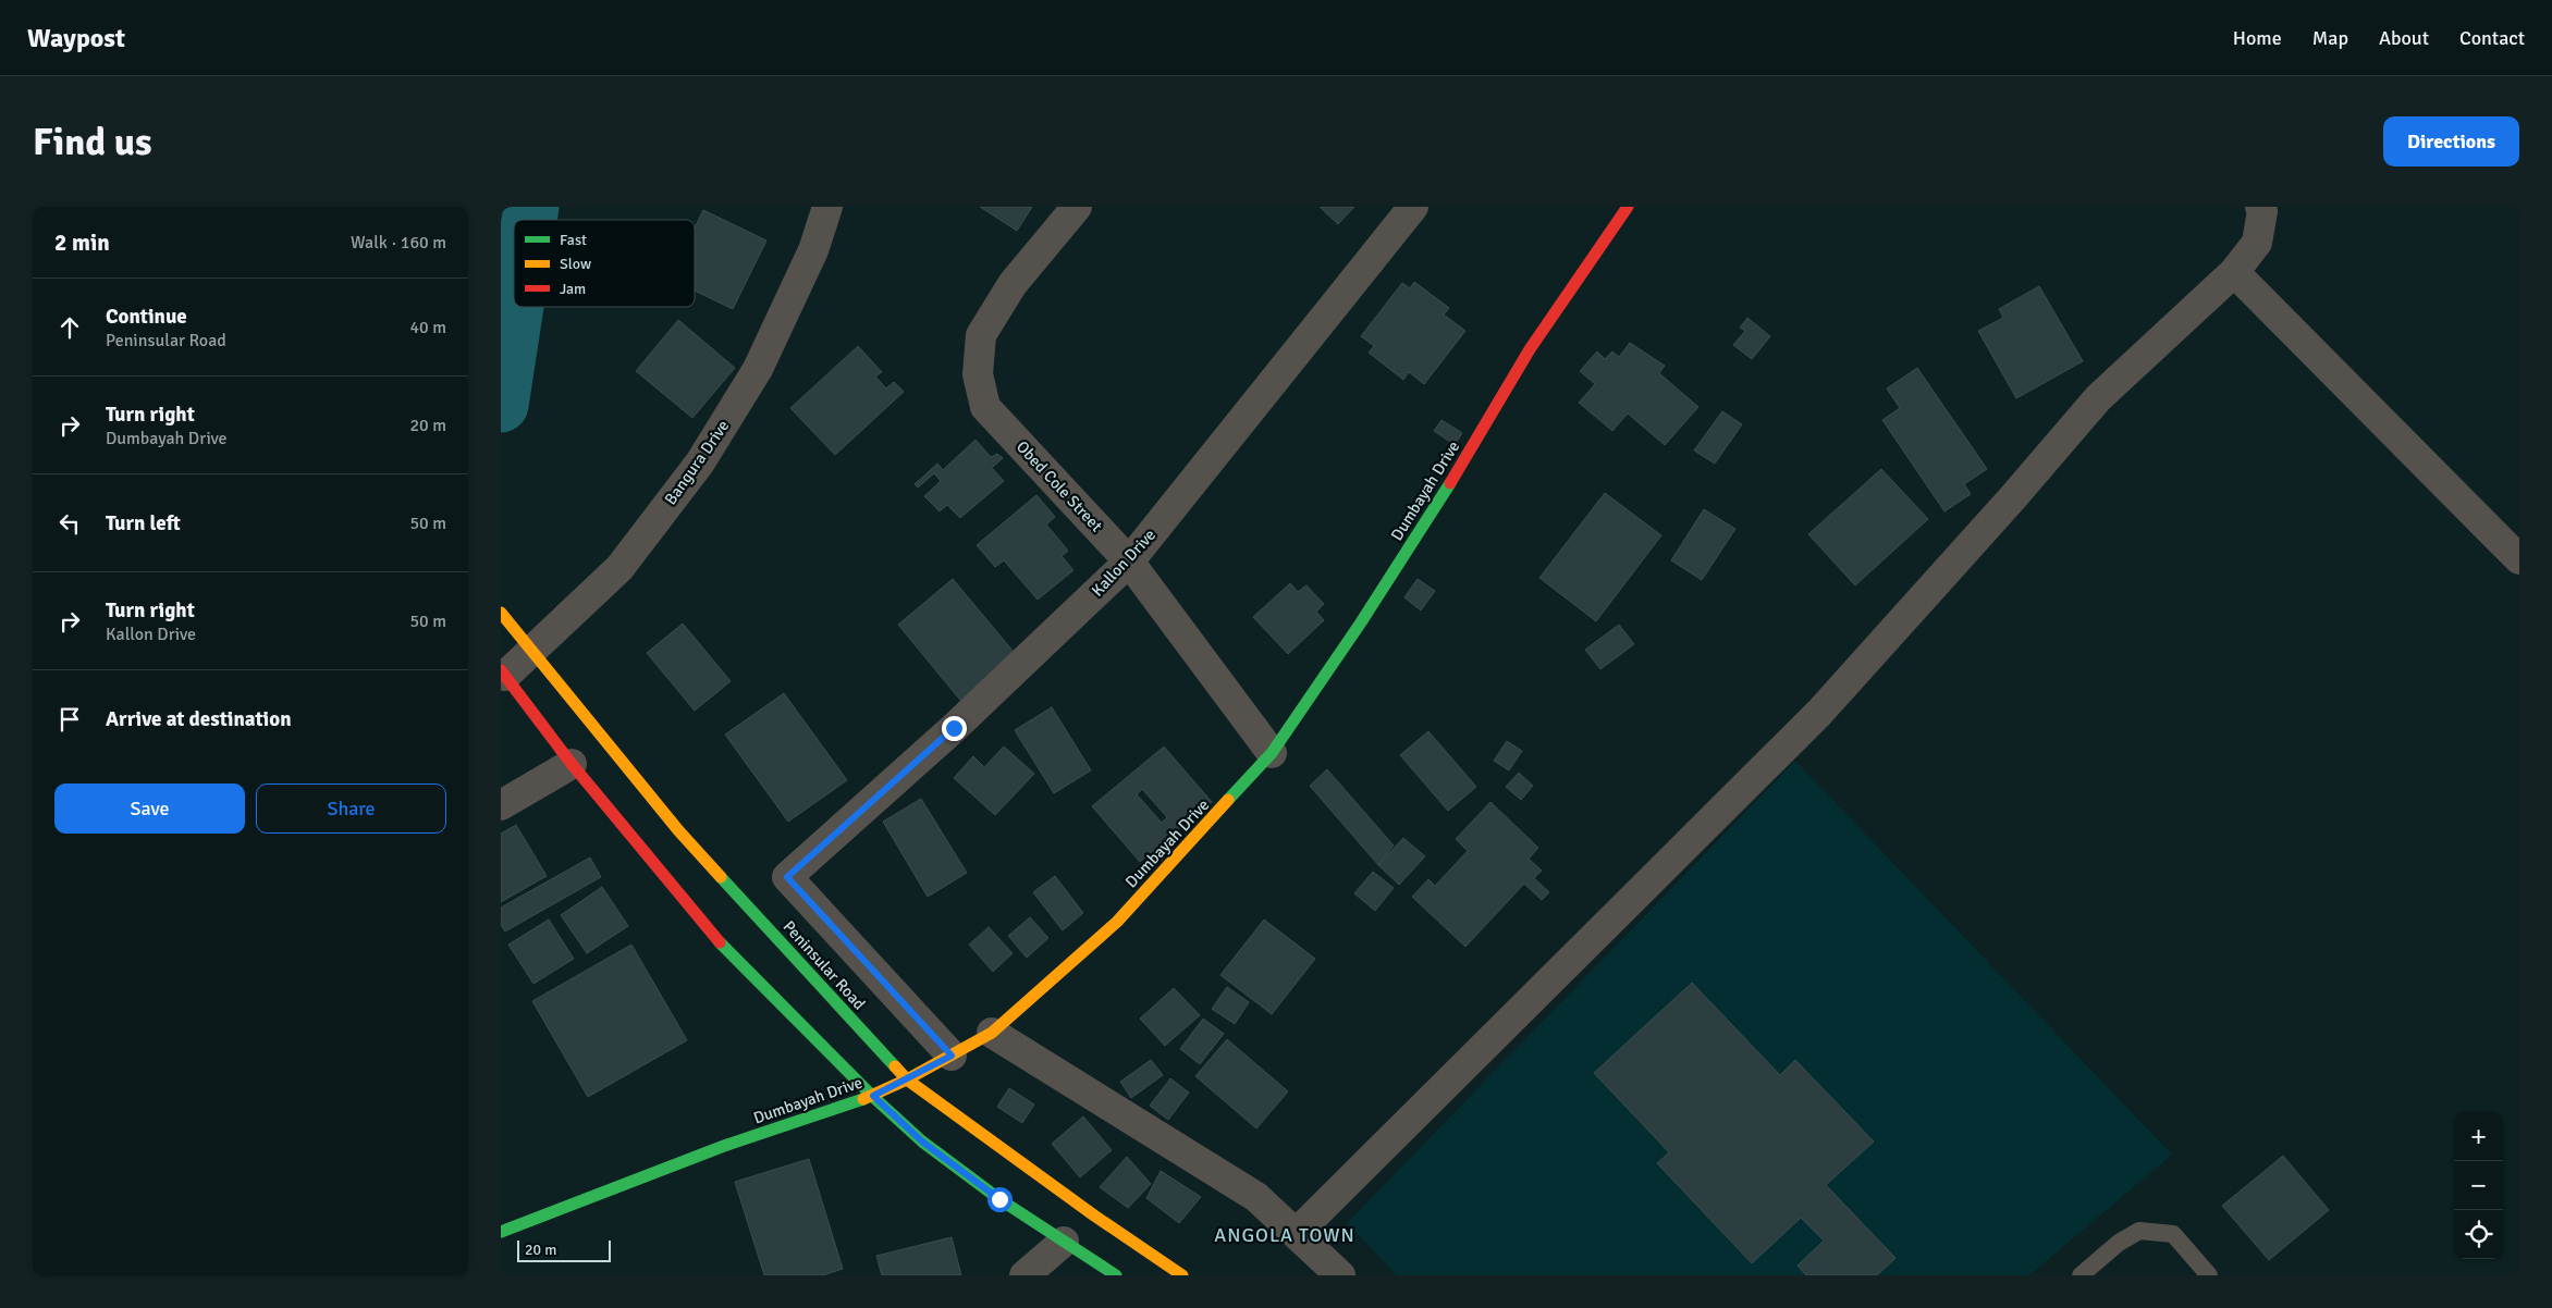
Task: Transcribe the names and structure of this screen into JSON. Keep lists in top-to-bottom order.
{
  "streets": {
    "main road": ["Dumbayah Drive", "Peninsular Road"],
    "street": ["Bangura Drive", "Obed Cole Street", "Kallon Drive"]
  },
  "crossings": [
    ["Bangura Drive", "Peninsular Road"],
    ["Obed Cole Street", "Dumbayah Drive"],
    ["Obed Cole Street", "Kallon Drive"],
    ["Dumbayah Drive", "Kallon Drive"],
    ["Dumbayah Drive", "Peninsular Road"]
  ],
  "districts": ["ANGOLA TOWN"],
  "legend": ["Fast", "Slow", "Jam"],
  "scale_bar": "20 m",
  "page": {
    "header": "Waypost",
    "nav": [
      "Home",
      "Map",
      "About",
      "Contact"
    ],
    "buttons": [
      "Directions",
      ["Save", "Share"]
    ],
    "title": "Find us",
    "heading": ["2 min", "Walk · 160 m"],
    "list": [
      ["Continue", "Peninsular Road", "40 m"],
      ["Turn right", "Dumbayah Drive", "20 m"],
      ["Turn left", "50 m"],
      ["Turn right", "Kallon Drive", "50 m"],
      "Arrive at destination"
    ],
    "map_buttons": ["+", "−"],
    "scale": "20 m"
  }
}
